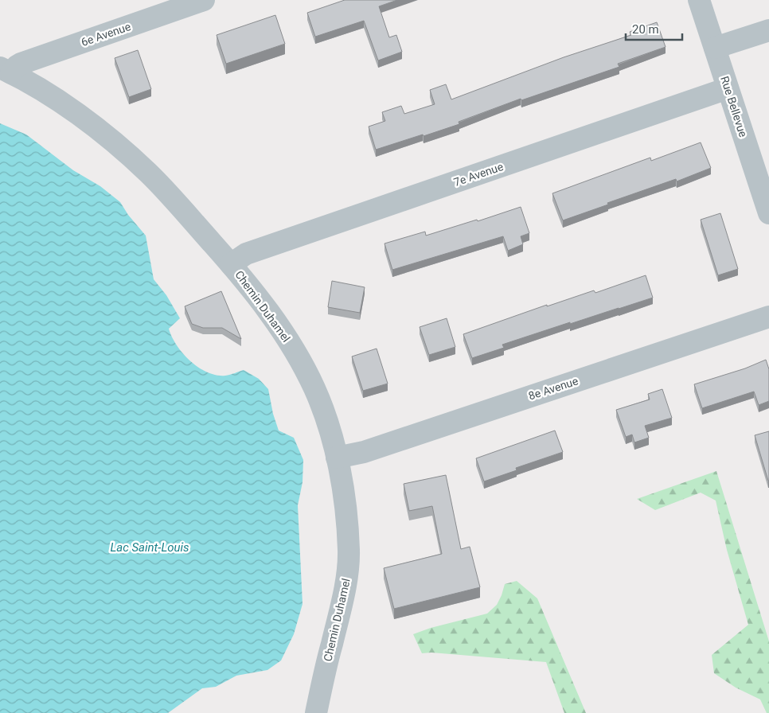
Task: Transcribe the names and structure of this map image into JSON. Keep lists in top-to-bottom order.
{
  "streets": {
    "street": [
      "6e Avenue",
      "Rue Bellevue",
      "7e Avenue",
      "Chemin Duhamel",
      "8e Avenue"
    ]
  },
  "crossings": [
    ["6e Avenue", "Chemin Duhamel"],
    ["Rue Bellevue", "7e Avenue"],
    ["7e Avenue", "Chemin Duhamel"],
    ["Chemin Duhamel", "8e Avenue"]
  ],
  "water": ["Lac Saint-Louis"],
  "scale_bar": "20 m"
}
